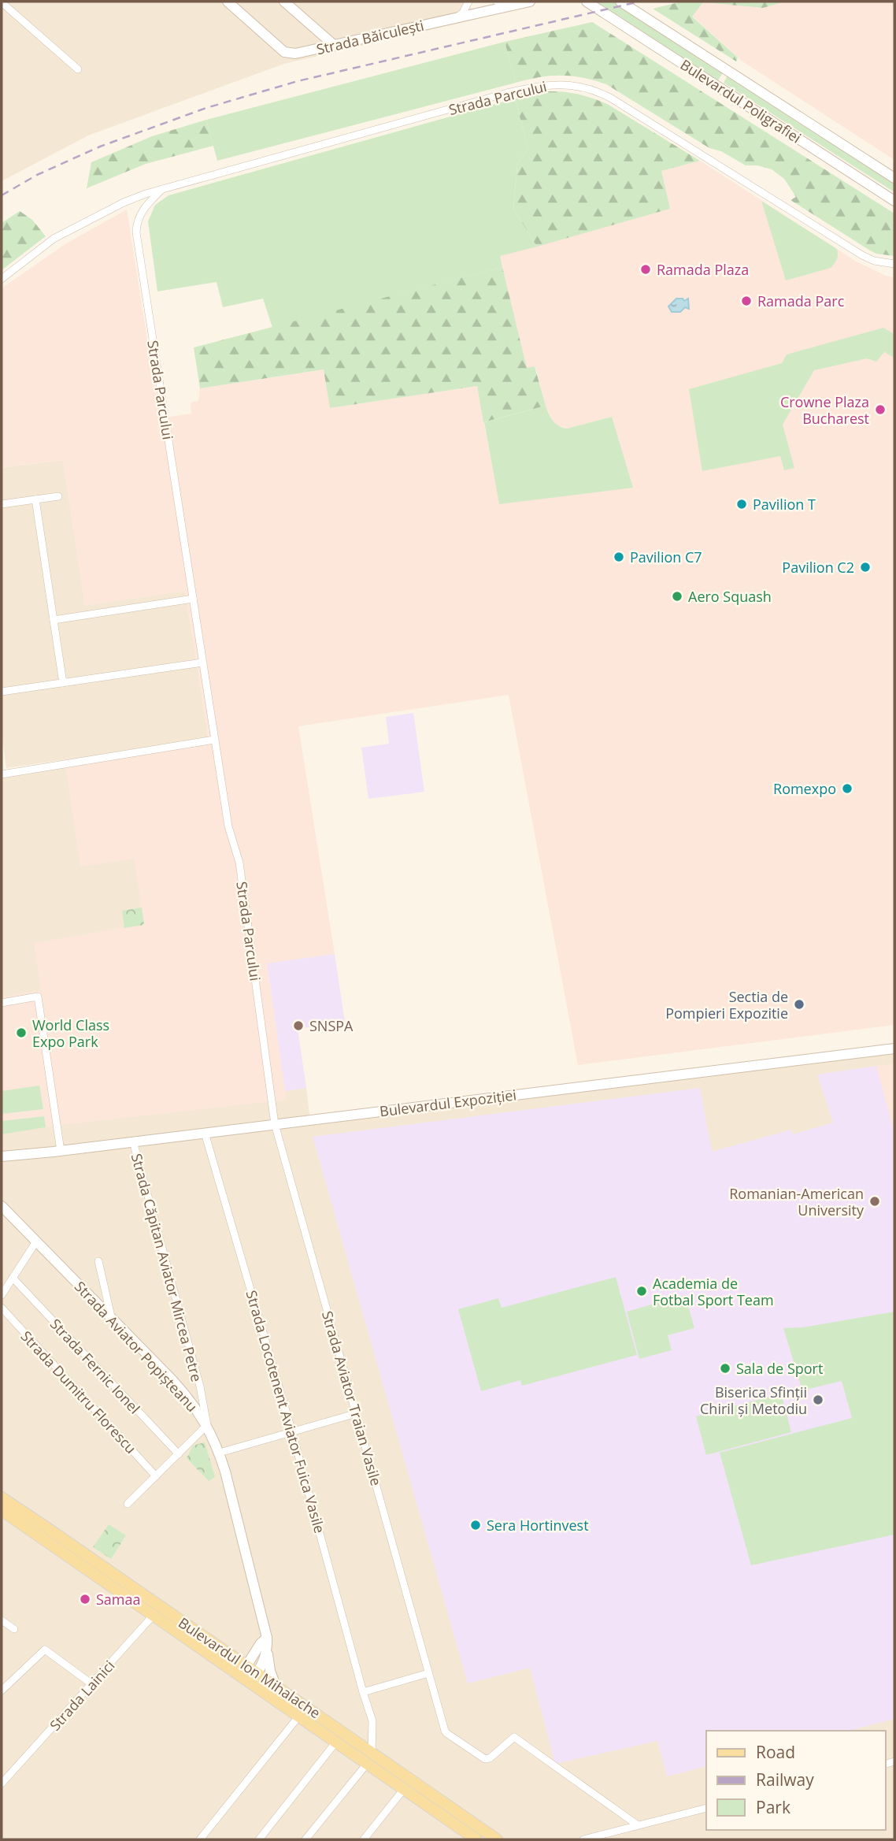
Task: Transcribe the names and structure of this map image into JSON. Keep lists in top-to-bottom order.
{
  "streets": {
    "main road": ["Bulevardul Ion Mihalache"],
    "street": [
      "Strada Băiculești",
      "Strada Parcului",
      "Bulevardul Poligrafiei",
      "Bulevardul Expoziției",
      "Strada Căpitan Aviator Mircea Petre",
      "Strada Aviator Popișteanu",
      "Strada Fernic Ionel",
      "Strada Dumitru Florescu",
      "Strada Aviator Traian Vasile",
      "Strada Locotenent Aviator Fuica Vasile",
      "Strada Lainici"
    ]
  },
  "crossings": [
    ["Strada Parcului", "Bulevardul Expoziției"],
    ["Strada Parcului", "Strada Aviator Traian Vasile"],
    ["Bulevardul Expoziției", "Strada Căpitan Aviator Mircea Petre"],
    ["Bulevardul Expoziției", "Strada Aviator Traian Vasile"],
    ["Bulevardul Expoziției", "Strada Locotenent Aviator Fuica Vasile"],
    ["Strada Căpitan Aviator Mircea Petre", "Strada Aviator Popișteanu"],
    ["Strada Aviator Popișteanu", "Bulevardul Ion Mihalache"],
    ["Strada Locotenent Aviator Fuica Vasile", "Bulevardul Ion Mihalache"],
    ["Bulevardul Ion Mihalache", "Strada Lainici"]
  ],
  "places": [
    "Ramada Plaza",
    "Ramada Parc",
    "Crowne Plaza Bucharest",
    "Pavilion T",
    "Pavilion C7",
    "Pavilion C2",
    "Aero Squash",
    "Romexpo",
    "Sectia de Pompieri Expozitie",
    "SNSPA",
    "World Class Expo Park",
    "Romanian-American University",
    "Academia de Fotbal Sport Team",
    "Sala de Sport",
    "Biserica Sfinții Chiril și Metodiu",
    "Sera Hortinvest",
    "Samaa"
  ],
  "legend": ["Road", "Railway", "Park"]
}
